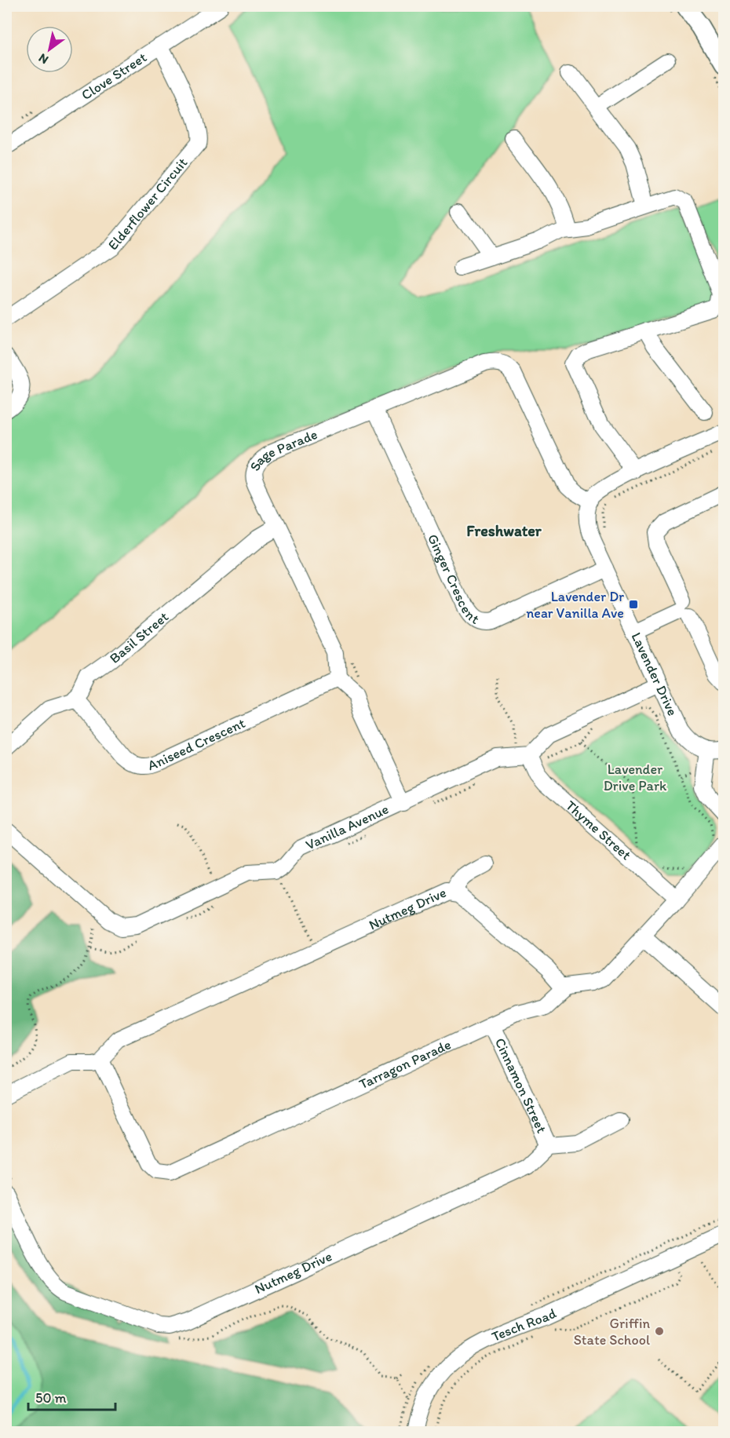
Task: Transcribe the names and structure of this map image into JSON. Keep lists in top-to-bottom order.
{
  "streets": {
    "street": [
      "Clove Street",
      "Elderflower Circuit",
      "Sage Parade",
      "Ginger Crescent",
      "Basil Street",
      "Lavender Drive",
      "Aniseed Crescent",
      "Vanilla Avenue",
      "Thyme Street",
      "Nutmeg Drive",
      "Tarragon Parade",
      "Cinnamon Street",
      "Tesch Road"
    ]
  },
  "crossings": [
    ["Clove Street", "Elderflower Circuit"],
    ["Sage Parade", "Ginger Crescent"],
    ["Sage Parade", "Basil Street"],
    ["Sage Parade", "Lavender Drive"],
    ["Sage Parade", "Aniseed Crescent"],
    ["Ginger Crescent", "Lavender Drive"],
    ["Basil Street", "Aniseed Crescent"],
    ["Vanilla Avenue", "Thyme Street"],
    ["Nutmeg Drive", "Tarragon Parade"],
    ["Nutmeg Drive", "Cinnamon Street"],
    ["Tarragon Parade", "Cinnamon Street"]
  ],
  "districts": ["Freshwater"],
  "parks": ["Lavender Drive Park"],
  "places": {
    "transit": ["Lavender Dr near Vanilla Ave"],
    "other": ["Griffin State School"]
  },
  "scale_bar": "50 m",
  "north": "bottom left"
}
